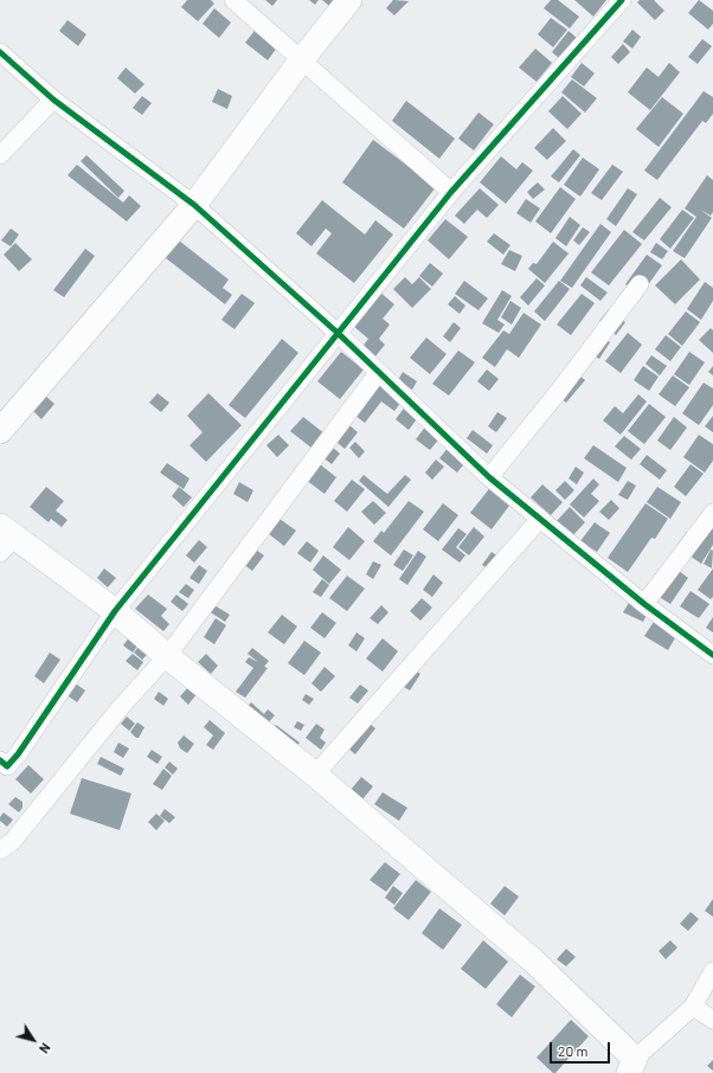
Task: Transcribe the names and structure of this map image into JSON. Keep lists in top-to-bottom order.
{
  "scale_bar": "20 m",
  "north": "bottom right"
}
